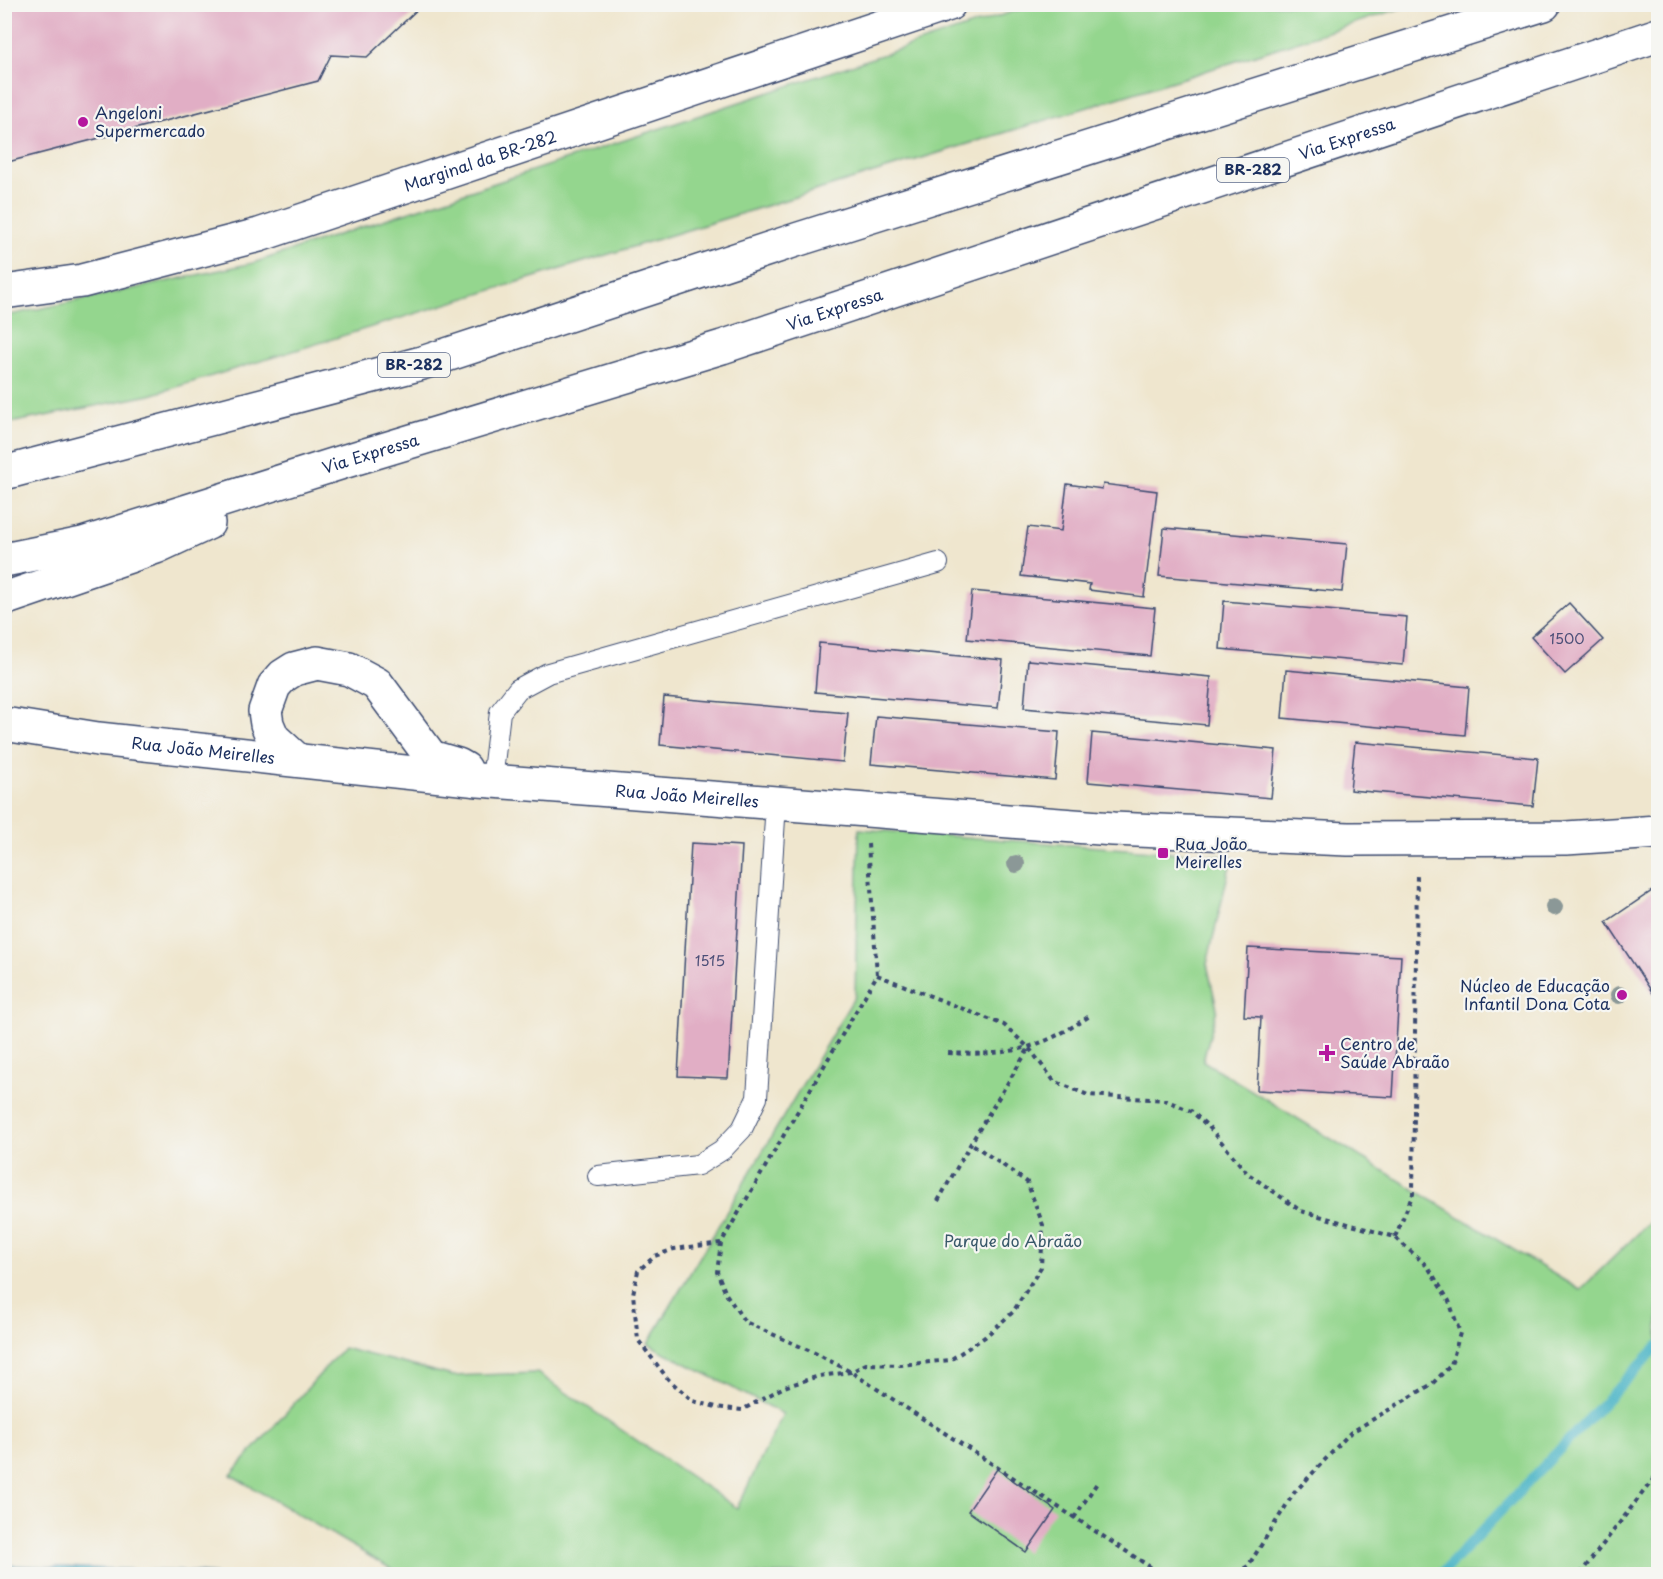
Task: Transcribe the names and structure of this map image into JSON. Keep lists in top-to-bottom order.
{
  "streets": {
    "main road": [
      "Via Expressa",
      "Marginal da BR-282",
      "BR-282",
      "Rua João Meirelles"
    ]
  },
  "parks": ["Parque do Abraão"],
  "places": {
    "other": ["Angeloni Supermercado", "Núcleo de Educação Infantil Dona Cota"],
    "transit": ["Rua João Meirelles"],
    "health": ["Centro de Saúde Abraão"]
  },
  "house_numbers": ["1500", "1515"]
}
